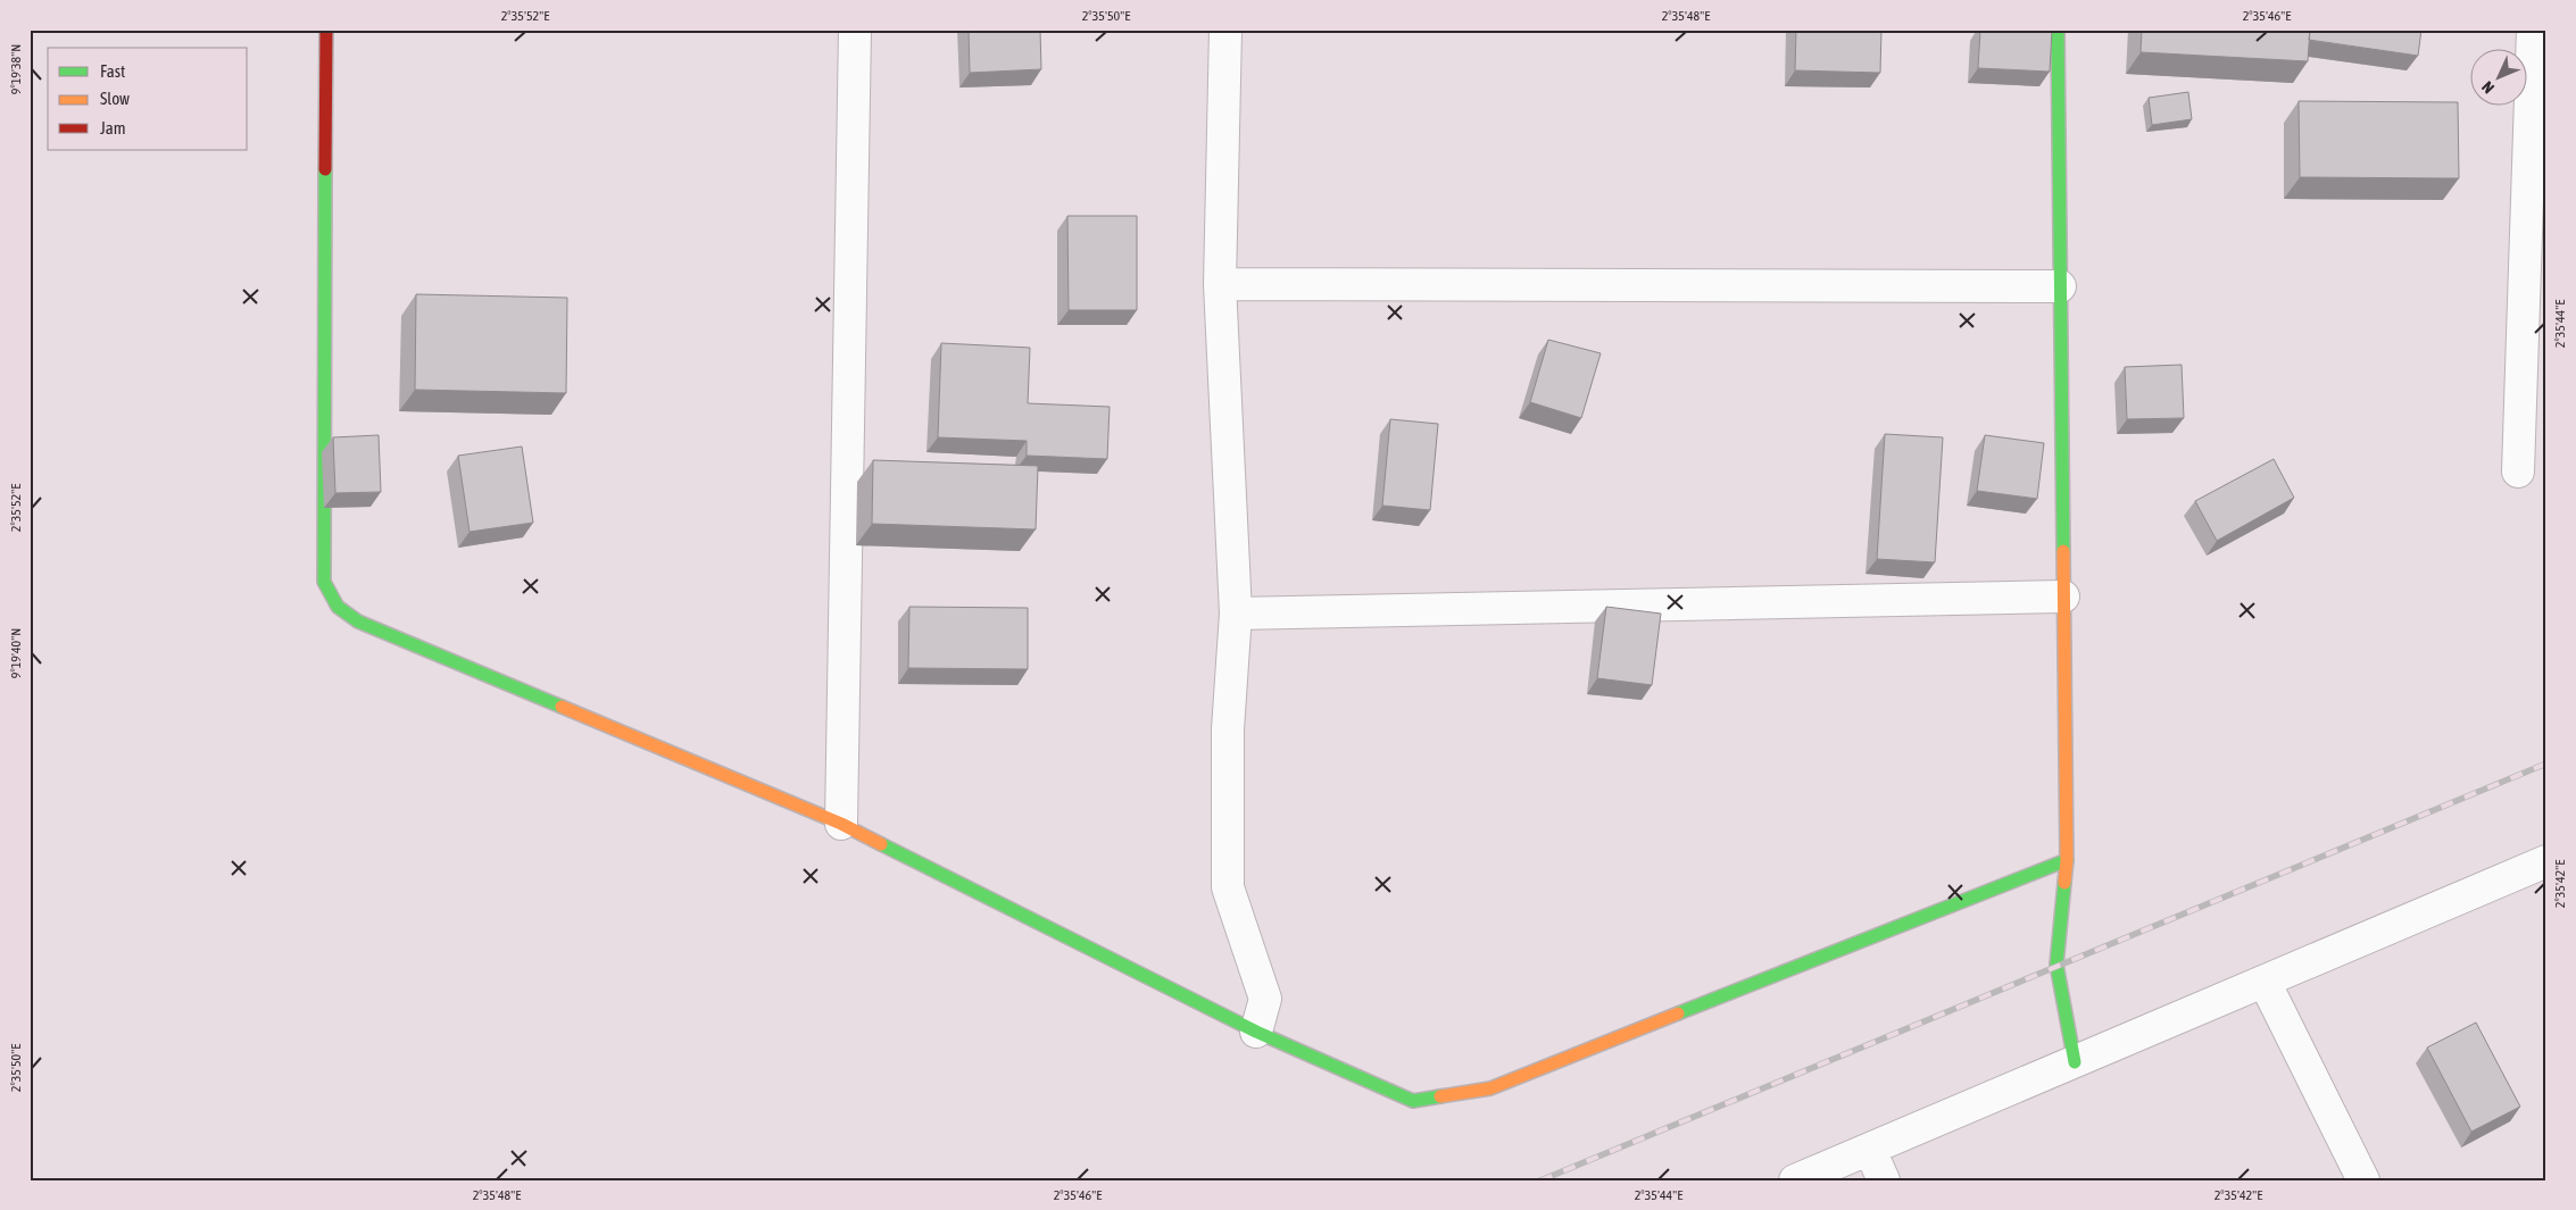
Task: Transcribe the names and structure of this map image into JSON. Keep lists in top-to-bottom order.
{
  "legend": ["Fast", "Slow", "Jam"],
  "north": "bottom left",
  "coordinates": [
    "2°35'52\"E",
    "2°35'50\"E",
    "2°35'48\"E",
    "2°35'46\"E",
    "9°19'38\"N",
    "2°35'44\"E",
    "9°19'40\"N",
    "2°35'42\"E"
  ]
}
